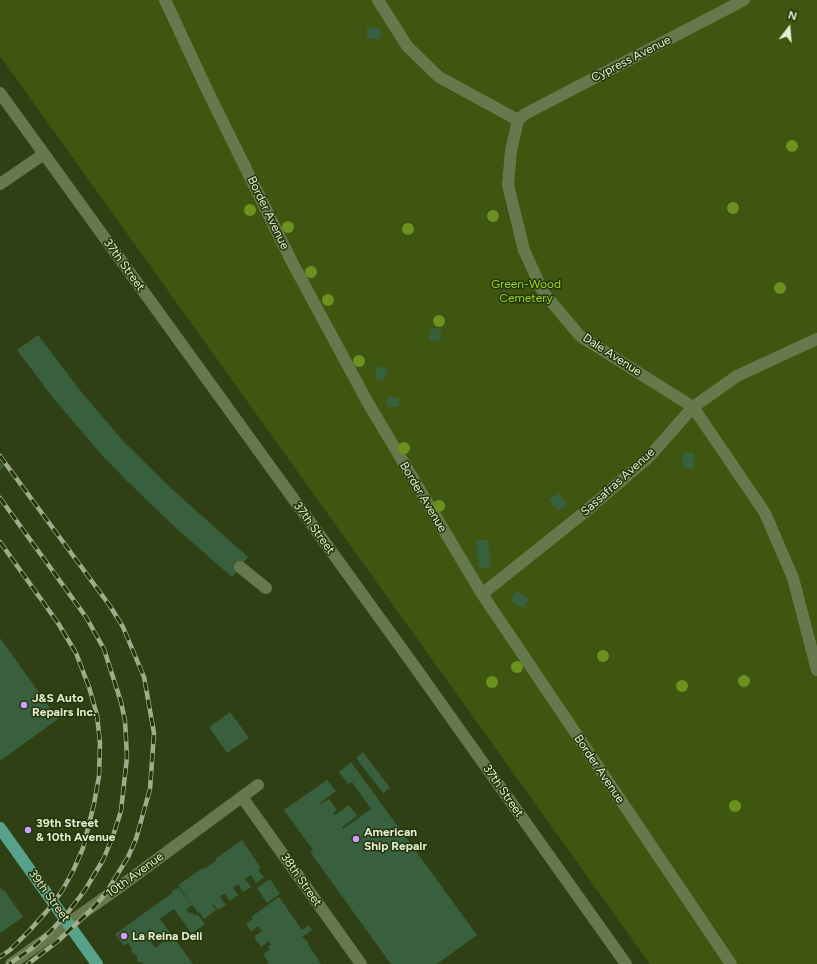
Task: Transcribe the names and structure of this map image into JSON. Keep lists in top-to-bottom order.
{
  "streets": {
    "main road": ["39th Street"],
    "street": [
      "Cypress Avenue",
      "Border Avenue",
      "37th Street",
      "Dale Avenue",
      "Sassafras Avenue",
      "10th Avenue",
      "38th Street"
    ]
  },
  "crossings": [
    ["Cypress Avenue", "Dale Avenue"],
    ["Border Avenue", "Sassafras Avenue"],
    ["Dale Avenue", "Sassafras Avenue"],
    ["10th Avenue", "38th Street"],
    ["10th Avenue", "39th Street"]
  ],
  "parks": ["Green-Wood Cemetery"],
  "places": [
    "J&S Auto Repairs Inc.",
    "39th Street & 10th Avenue",
    "American Ship Repair",
    "La Reina Deli"
  ],
  "north": "top"
}
